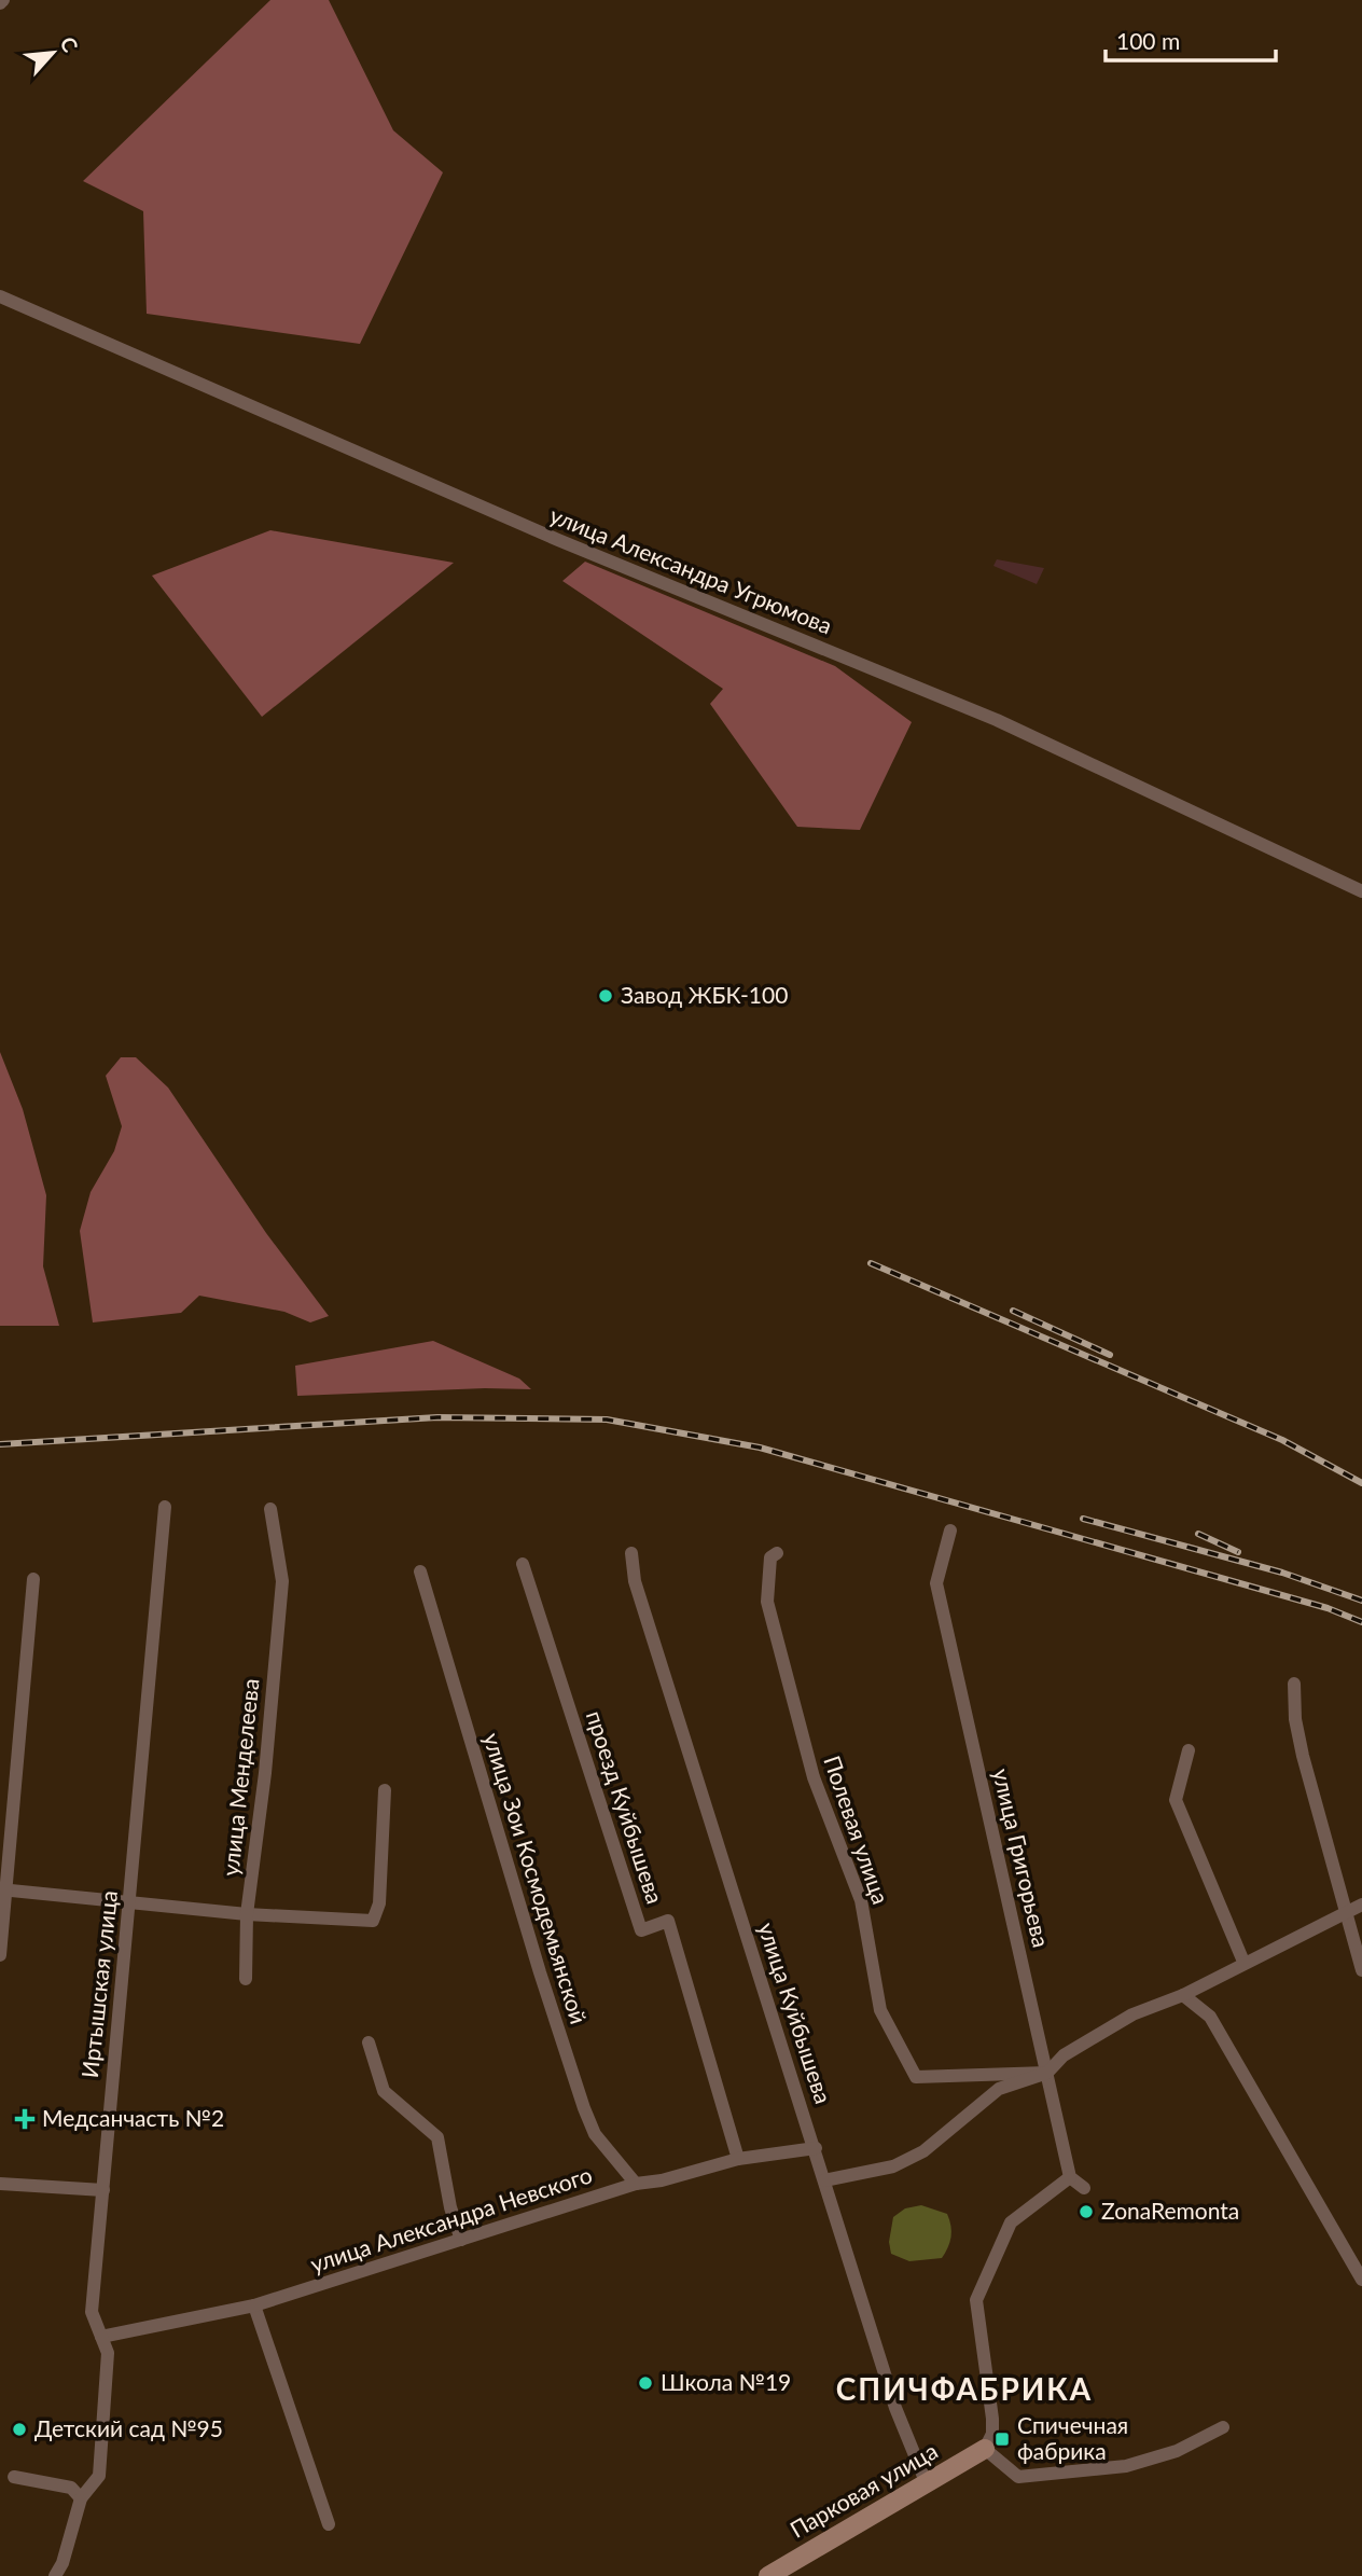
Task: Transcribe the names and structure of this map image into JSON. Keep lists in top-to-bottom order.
{
  "streets": {
    "street": [
      "улица Александра Угрюмова",
      "улица Менделеева",
      "проезд Куйбышева",
      "Полевая улица",
      "улица Григорьева",
      "улица Зои Космодемьянской",
      "Иртышская улица",
      "улица Куйбышева",
      "улица Александра Невского",
      "Парковая улица"
    ]
  },
  "crossings": [
    ["проезд Куйбышева", "улица Александра Невского"],
    ["Полевая улица", "улица Григорьева"],
    ["улица Зои Космодемьянской", "улица Александра Невского"],
    ["Иртышская улица", "улица Александра Невского"],
    ["улица Куйбышева", "улица Александра Невского"],
    ["улица Куйбышева", "Парковая улица"]
  ],
  "districts": ["СПИЧФАБРИКА"],
  "places": {
    "other": [
      "Завод ЖБК-100",
      "ZonaRemonta",
      "Школа №19",
      "Детский сад №95"
    ],
    "health": ["Медсанчасть №2"],
    "transit": ["Спичечная фабрика"]
  },
  "scale_bar": "100 m",
  "north": "top right"
}
